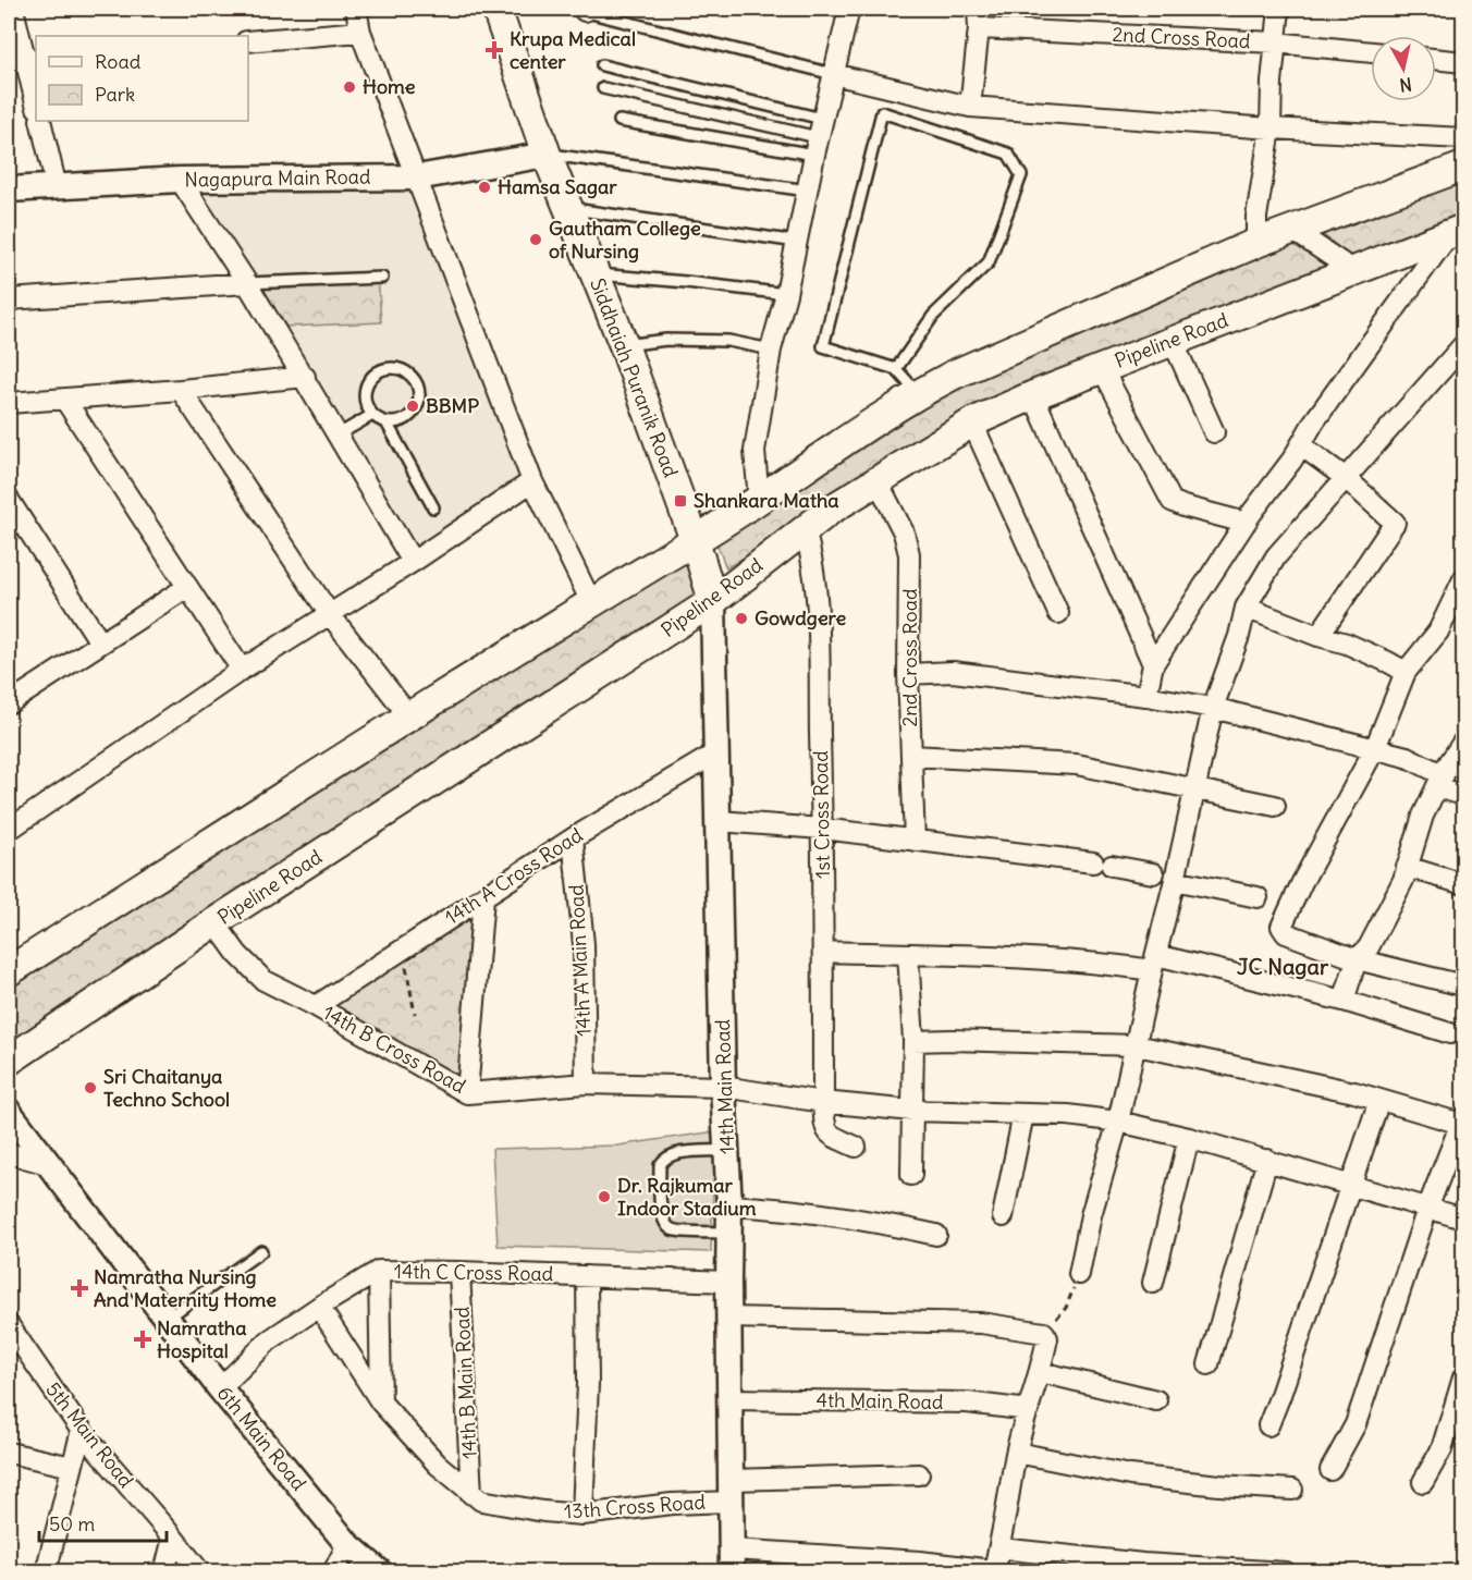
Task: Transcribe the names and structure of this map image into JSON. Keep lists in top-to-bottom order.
{
  "streets": {
    "main road": ["Pipeline Road", "Siddhaiah Puranik Road"],
    "street": [
      "2nd Cross Road",
      "Nagapura Main Road",
      "1st Cross Road",
      "14th A Cross Road",
      "14th A Main Road",
      "14th B Cross Road",
      "14th Main Road",
      "14th C Cross Road",
      "14th B Main Road",
      "4th Main Road",
      "5th Main Road",
      "6th Main Road",
      "13th Cross Road"
    ]
  },
  "crossings": [
    ["2nd Cross Road", "Pipeline Road"],
    ["Nagapura Main Road", "Siddhaiah Puranik Road"],
    ["Pipeline Road", "Siddhaiah Puranik Road"],
    ["Pipeline Road", "1st Cross Road"],
    ["Pipeline Road", "14th B Cross Road"],
    ["Pipeline Road", "14th Main Road"],
    ["Siddhaiah Puranik Road", "14th Main Road"],
    ["1st Cross Road", "14th B Cross Road"],
    ["14th A Cross Road", "14th A Main Road"],
    ["14th A Cross Road", "14th B Cross Road"],
    ["14th A Cross Road", "14th Main Road"],
    ["14th A Main Road", "14th B Cross Road"],
    ["14th B Cross Road", "14th Main Road"],
    ["14th Main Road", "14th C Cross Road"],
    ["14th Main Road", "4th Main Road"],
    ["14th Main Road", "13th Cross Road"],
    ["14th C Cross Road", "14th B Main Road"],
    ["14th C Cross Road", "6th Main Road"],
    ["14th C Cross Road", "13th Cross Road"],
    ["14th B Main Road", "13th Cross Road"]
  ],
  "districts": ["JC Nagar"],
  "places": {
    "health": ["Krupa Medical center", "Namratha Nursing And Maternity Home", "Namratha Hospital"],
    "other": [
      "Home",
      "Hamsa Sagar",
      "Gautham College of Nursing",
      "BBMP",
      "Gowdgere",
      "Sri Chaitanya Techno School",
      "Dr. Rajkumar Indoor Stadium"
    ],
    "transit": ["Shankara Matha"]
  },
  "legend": ["Road", "Park"],
  "scale_bar": "50 m",
  "north": "bottom"
}
